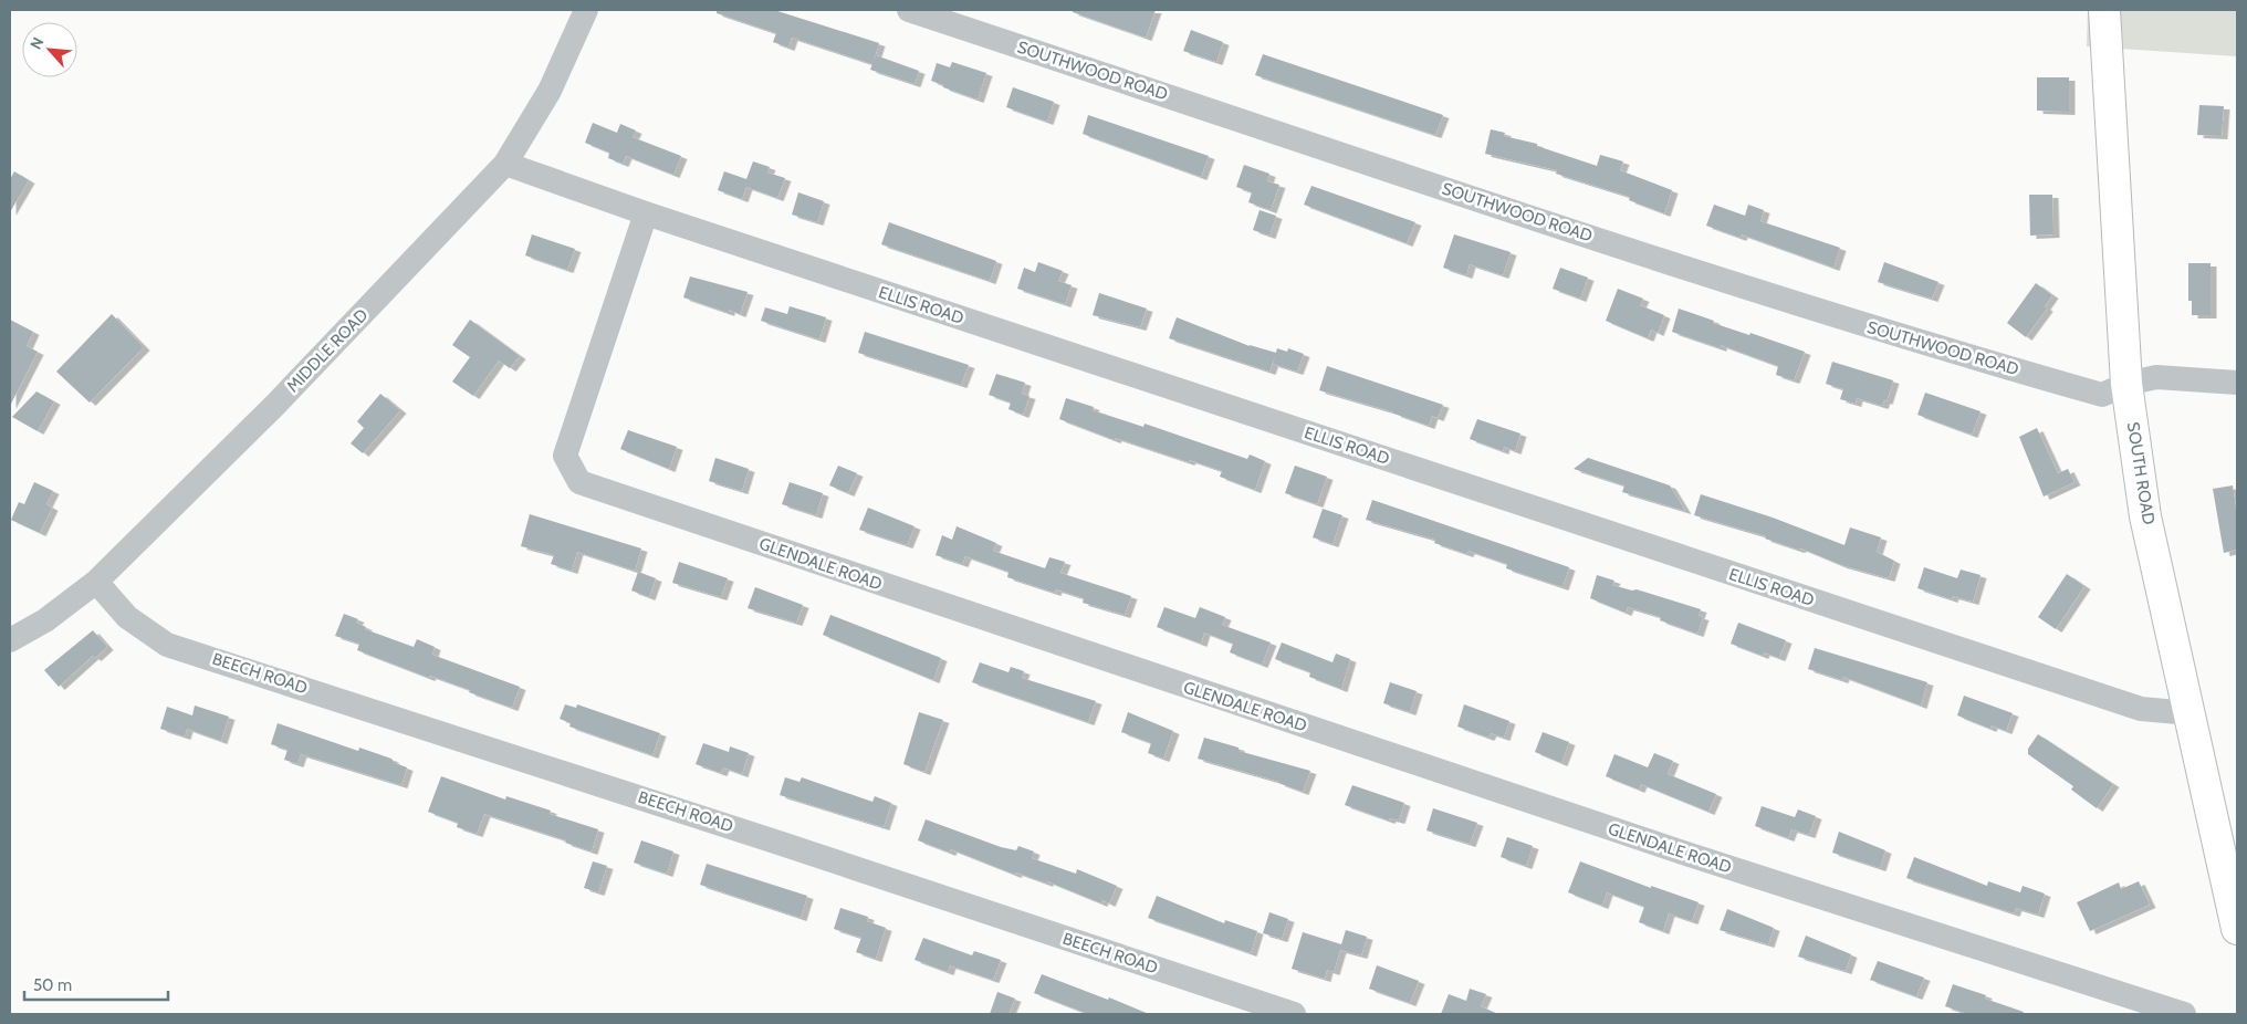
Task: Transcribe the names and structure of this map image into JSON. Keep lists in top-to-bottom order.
{
  "streets": {
    "main road": ["SOUTH ROAD"],
    "street": [
      "SOUTHWOOD ROAD",
      "ELLIS ROAD",
      "MIDDLE ROAD",
      "GLENDALE ROAD",
      "BEECH ROAD"
    ]
  },
  "crossings": [
    ["SOUTHWOOD ROAD", "SOUTH ROAD"],
    ["ELLIS ROAD", "MIDDLE ROAD"],
    ["ELLIS ROAD", "SOUTH ROAD"],
    ["ELLIS ROAD", "GLENDALE ROAD"],
    ["MIDDLE ROAD", "BEECH ROAD"]
  ],
  "scale_bar": "50 m",
  "north": "top left"
}
